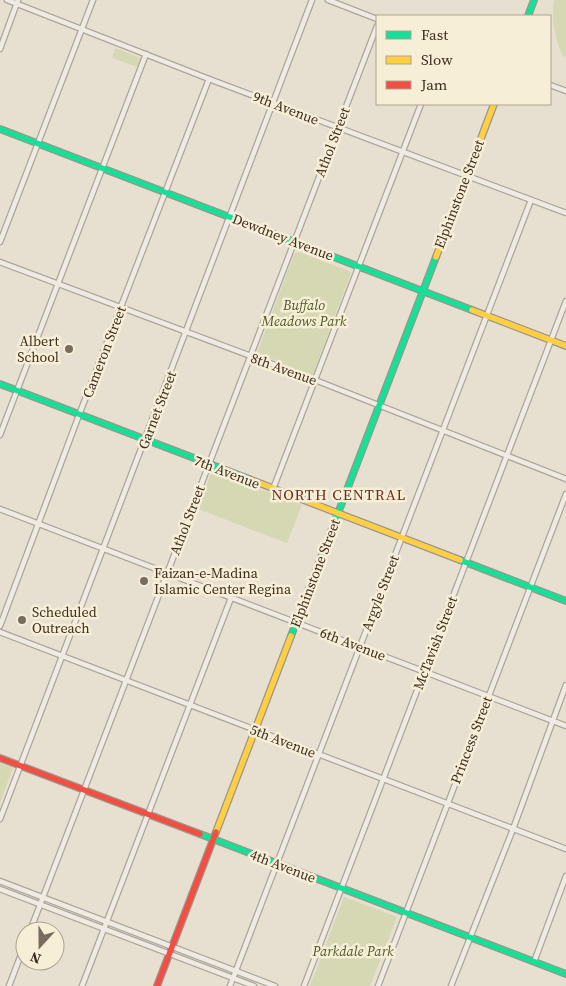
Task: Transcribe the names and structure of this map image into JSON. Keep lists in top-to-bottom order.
{
  "streets": {
    "street": [
      "9th Avenue",
      "Athol Street",
      "Elphinstone Street",
      "Dewdney Avenue",
      "Cameron Street",
      "8th Avenue",
      "Garnet Street",
      "7th Avenue",
      "Argyle Street",
      "McTavish Street",
      "6th Avenue",
      "Princess Street",
      "5th Avenue",
      "4th Avenue"
    ]
  },
  "crossings": [
    ["9th Avenue", "Athol Street"],
    ["9th Avenue", "Elphinstone Street"],
    ["9th Avenue", "Cameron Street"],
    ["9th Avenue", "Garnet Street"],
    ["9th Avenue", "Argyle Street"],
    ["Athol Street", "Dewdney Avenue"],
    ["Athol Street", "8th Avenue"],
    ["Athol Street", "7th Avenue"],
    ["Athol Street", "6th Avenue"],
    ["Athol Street", "5th Avenue"],
    ["Athol Street", "4th Avenue"],
    ["Elphinstone Street", "Dewdney Avenue"],
    ["Elphinstone Street", "8th Avenue"],
    ["Elphinstone Street", "7th Avenue"],
    ["Elphinstone Street", "6th Avenue"],
    ["Elphinstone Street", "5th Avenue"],
    ["Elphinstone Street", "4th Avenue"],
    ["Dewdney Avenue", "Cameron Street"],
    ["Dewdney Avenue", "Garnet Street"],
    ["Dewdney Avenue", "Argyle Street"],
    ["Dewdney Avenue", "McTavish Street"],
    ["Cameron Street", "8th Avenue"],
    ["Cameron Street", "7th Avenue"],
    ["Cameron Street", "6th Avenue"],
    ["8th Avenue", "Garnet Street"],
    ["8th Avenue", "Argyle Street"],
    ["8th Avenue", "McTavish Street"],
    ["Garnet Street", "7th Avenue"],
    ["Garnet Street", "6th Avenue"],
    ["Garnet Street", "5th Avenue"],
    ["Garnet Street", "4th Avenue"],
    ["7th Avenue", "Argyle Street"],
    ["7th Avenue", "McTavish Street"],
    ["7th Avenue", "Princess Street"],
    ["Argyle Street", "6th Avenue"],
    ["Argyle Street", "5th Avenue"],
    ["Argyle Street", "4th Avenue"],
    ["McTavish Street", "6th Avenue"],
    ["McTavish Street", "5th Avenue"],
    ["McTavish Street", "4th Avenue"],
    ["6th Avenue", "Princess Street"],
    ["Princess Street", "5th Avenue"],
    ["Princess Street", "4th Avenue"]
  ],
  "districts": ["NORTH CENTRAL"],
  "parks": ["Buffalo Meadows Park", "Parkdale Park"],
  "places": ["Albert School", "Faizan-e-Madina Islamic Center Regina", "Scheduled Outreach"],
  "legend": ["Fast", "Slow", "Jam"],
  "north": "bottom"
}
